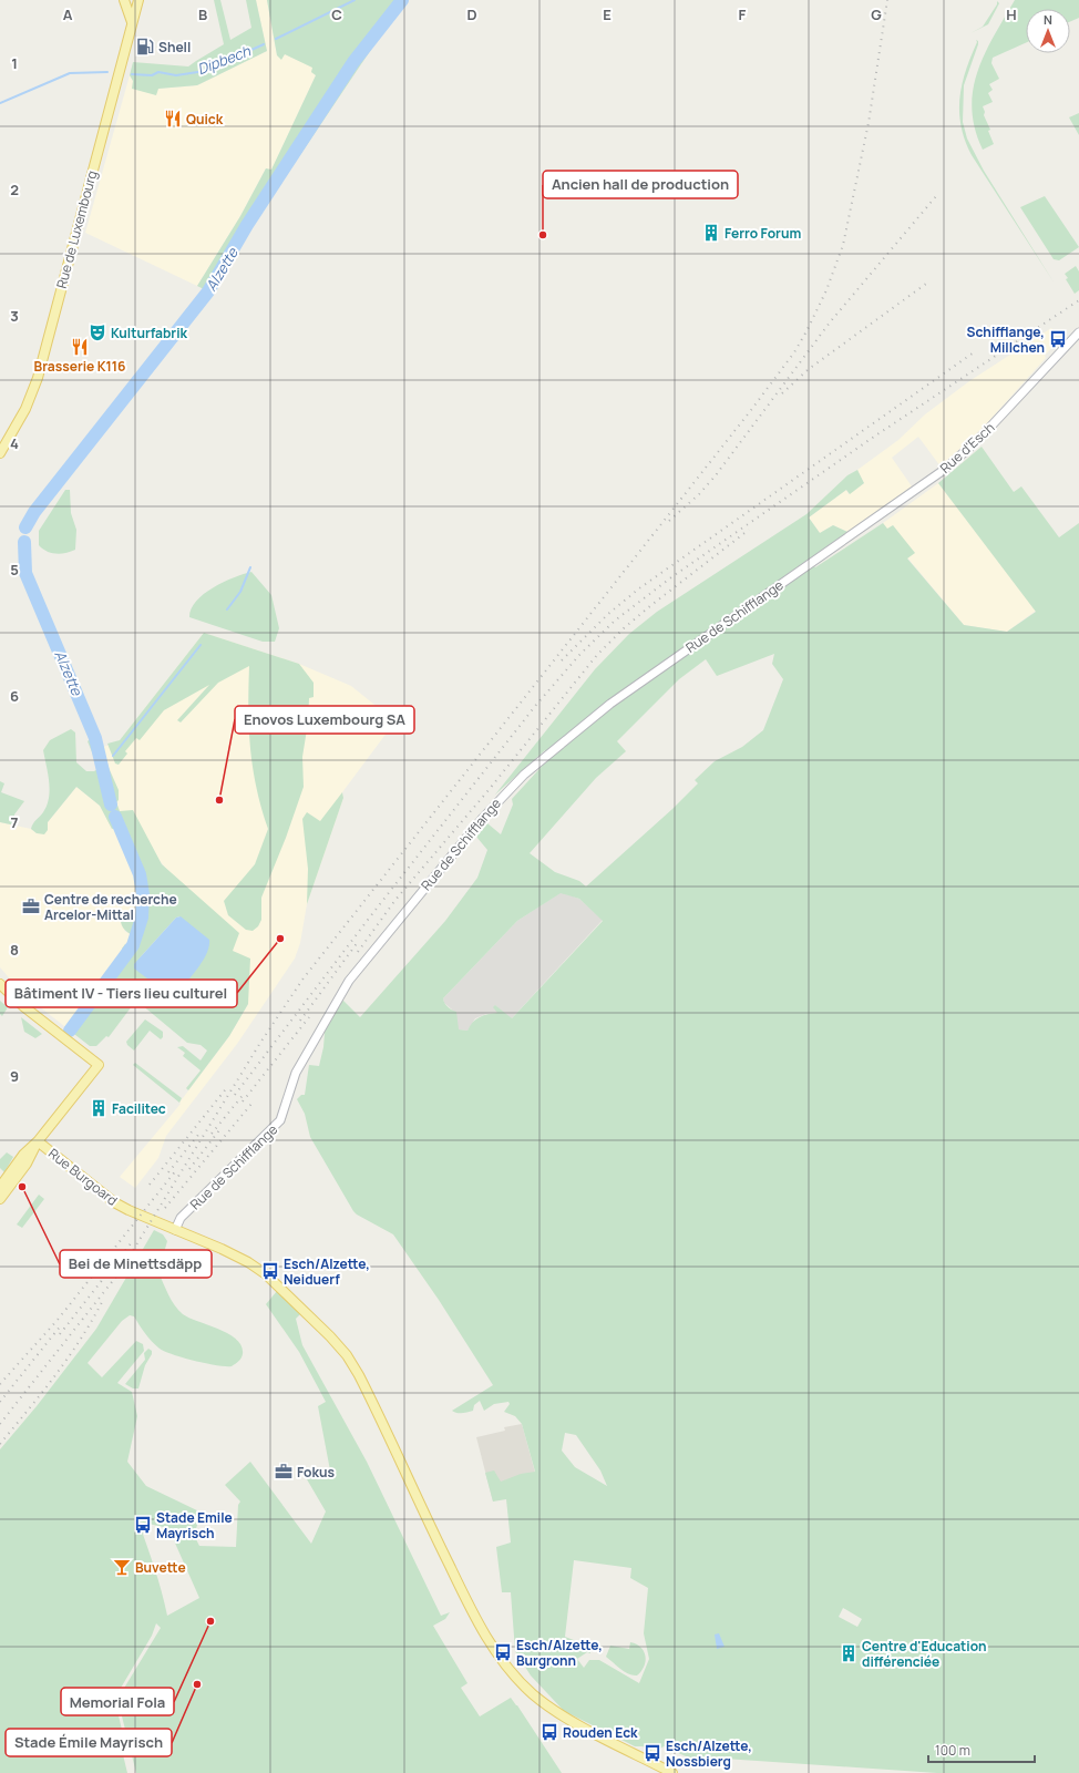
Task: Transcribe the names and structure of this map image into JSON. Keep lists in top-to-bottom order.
{
  "streets": {
    "main road": ["Rue de Luxembourg", "Rue Burgoard"],
    "street": ["Rue d'Esch", "Rue de Schifflange"]
  },
  "crossings": [
    ["Rue d'Esch", "Rue de Schifflange"],
    ["Rue de Schifflange", "Rue Burgoard"]
  ],
  "water": ["Dipbech", "Alzette"],
  "places": {
    "fuel station": ["Shell"],
    "restaurant": ["Quick", "Brasserie K116"],
    "building": ["Ferro Forum", "Facilitec", "Centre d'Education différenciée"],
    "other": [
      "Ancien hall de production",
      "Enovos Luxembourg SA",
      "Bâtiment IV - Tiers lieu culturel",
      "Bei de Minettsdäpp",
      "Memorial Fola",
      "Stade Émile Mayrisch"
    ],
    "theatre": ["Kulturfabrik"],
    "bus stop": [
      "Schifflange, Millchen",
      "Esch/Alzette, Neiduerf",
      "Stade Emile Mayrisch",
      "Esch/Alzette, Burgronn",
      "Rouden Eck",
      "Esch/Alzette, Nossbierg"
    ],
    "office": ["Centre de recherche Arcelor-Mittal", "Fokus"],
    "bar": ["Buvette"]
  },
  "scale_bar": "100 m",
  "north": "top",
  "grid": {
    "columns": [
      "A",
      "B",
      "C",
      "D",
      "E",
      "F",
      "G",
      "H"
    ],
    "rows": [
      "1",
      "2",
      "3",
      "4",
      "5",
      "6",
      "7",
      "8",
      "9"
    ]
  }
}
